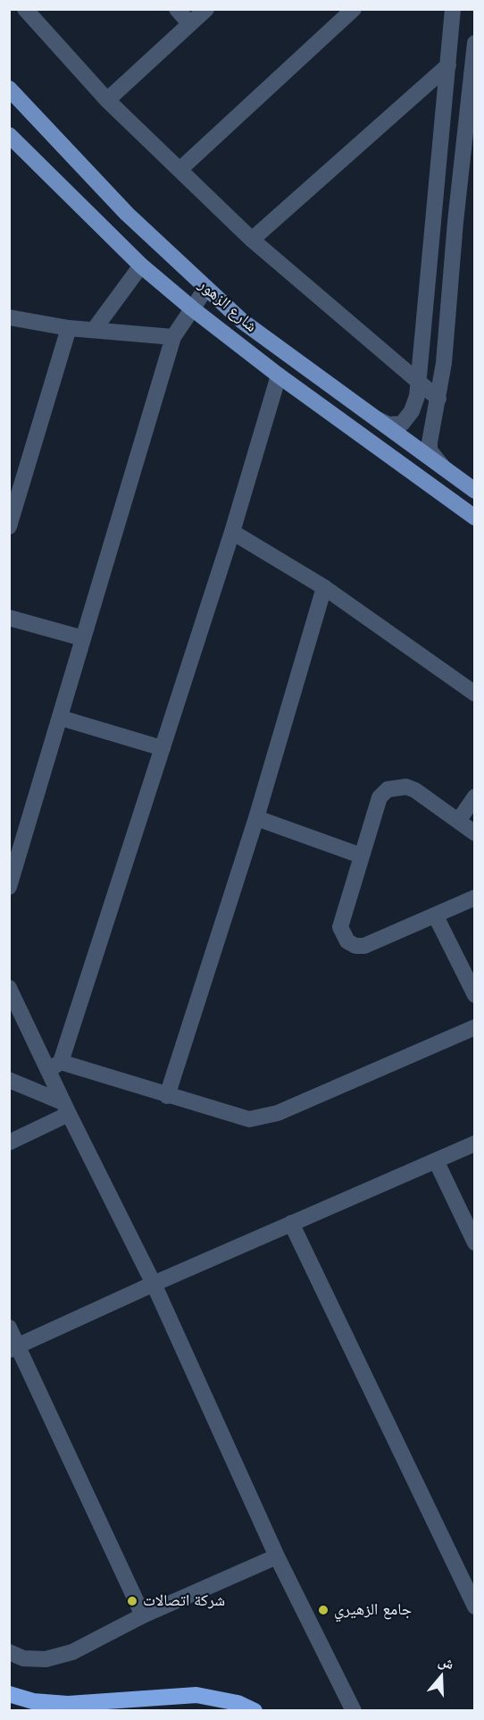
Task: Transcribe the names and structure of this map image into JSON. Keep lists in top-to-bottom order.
{
  "streets": {
    "main road": ["شارع الزهور"]
  },
  "places": ["شركة اتصالات", "جامع الزهيري"],
  "north": "top"
}
